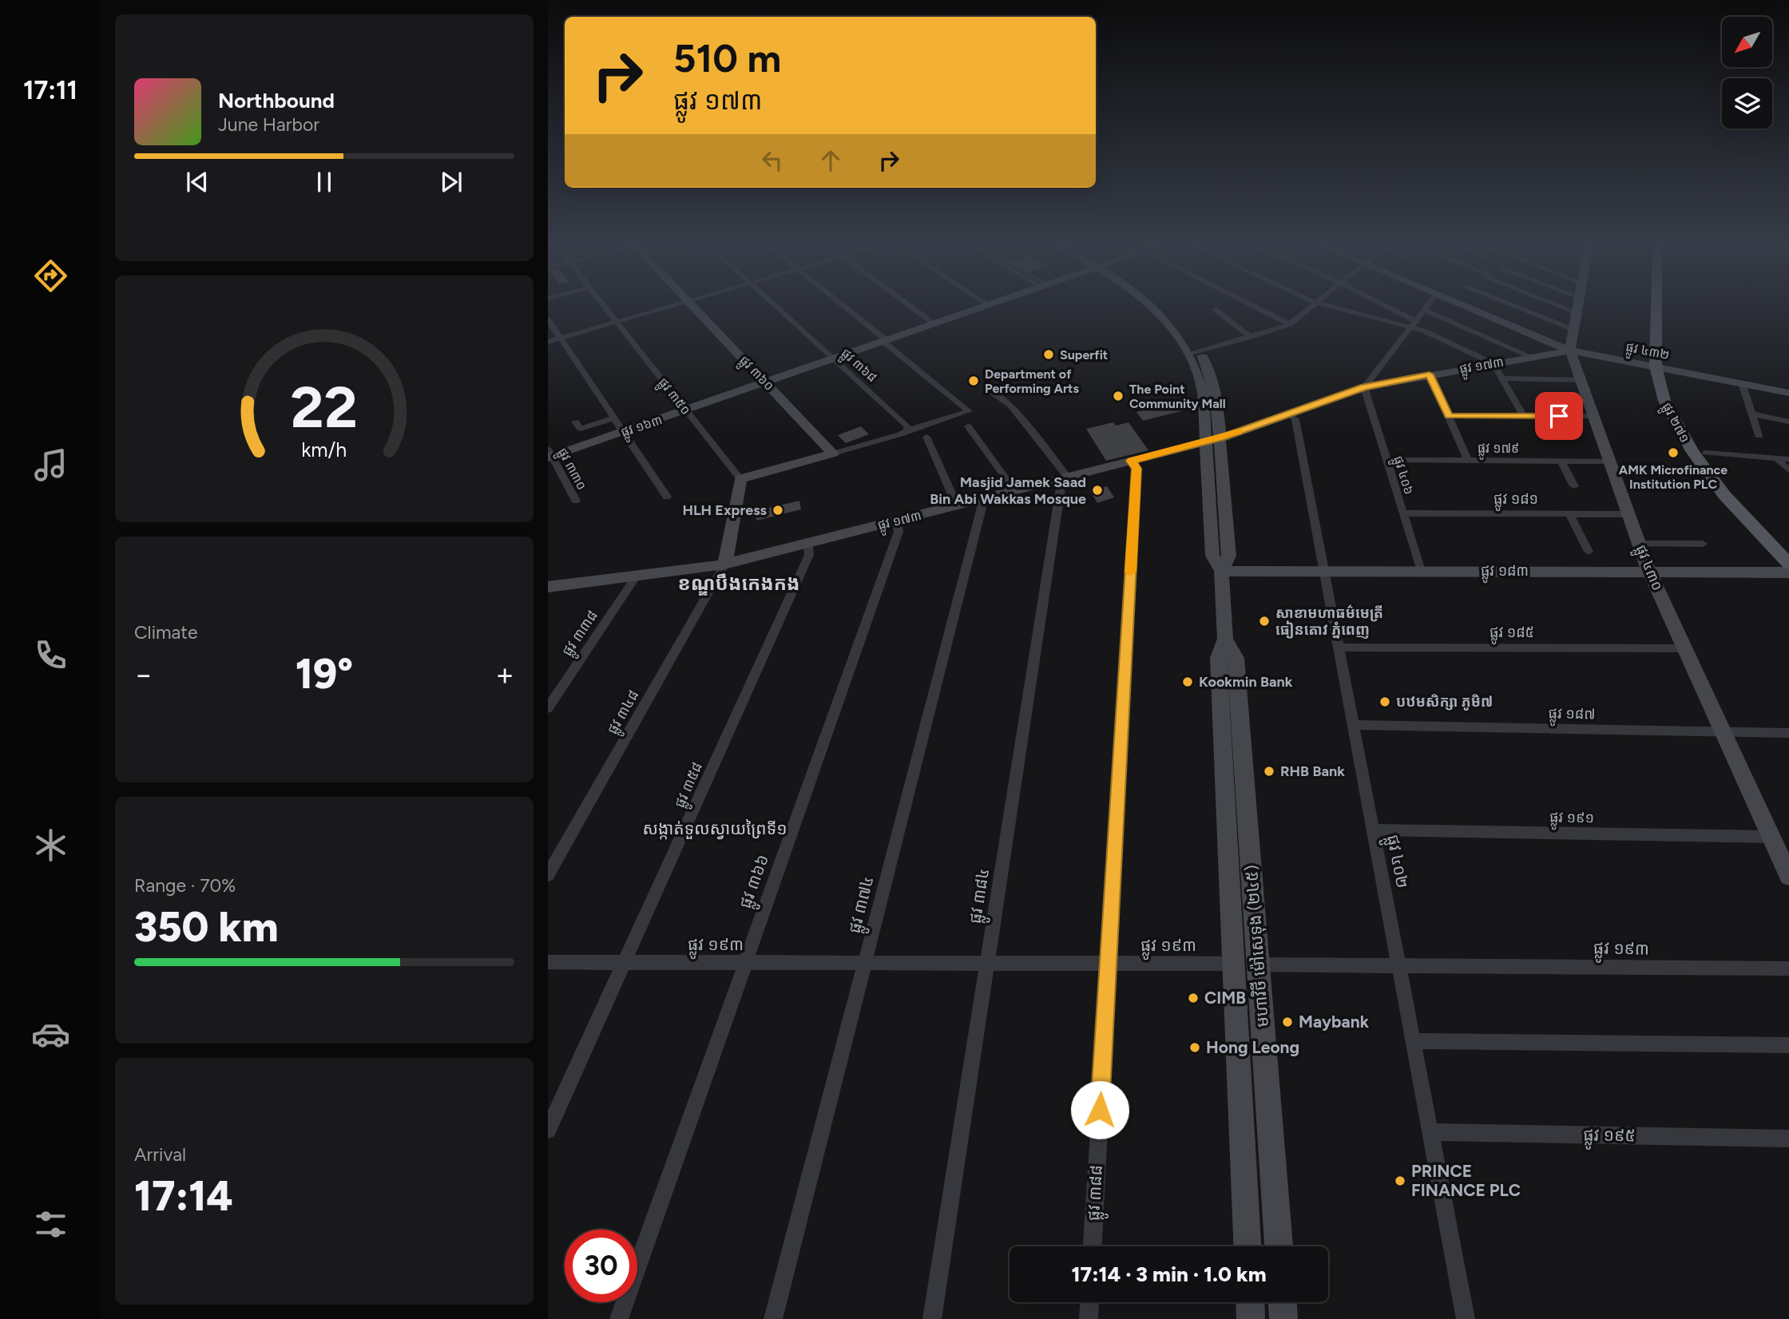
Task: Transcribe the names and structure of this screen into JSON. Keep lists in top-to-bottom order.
{
  "streets": {
    "main road": ["ផ្លូវ ២៧១"],
    "street": [
      "ផ្លូវ ៤៣២",
      "ផ្លូវ ៣៦៨",
      "ផ្លូវ ១៧៣",
      "ផ្លូវ ៣៦០",
      "ផ្លូវ ៣៥០",
      "ផ្លូវ ១៦៣",
      "ផ្លូវ ១៧៩",
      "ផ្លូវ ៣៣០",
      "ផ្លូវ ៤០៦",
      "ផ្លូវ ១៨១",
      "ផ្លូវ ៤៣០",
      "ផ្លូវ ១៨៣",
      "ផ្លូវ ១៨៥",
      "ផ្លូវ ៣៣៨",
      "ផ្លូវ ៣៤៨",
      "ផ្លូវ ១៨៧",
      "ផ្លូវ ៣៥៨",
      "ផ្លូវ ១៩១",
      "ផ្លូវ ៤០២",
      "ផ្លូវ ៣៦៦",
      "ផ្លូវ ៣៨៤",
      "ផ្លូវ ៣៧៤",
      "ផ្លូវ ១៩៣",
      "មហាវិថី ម៉ៅសេទុង (២៤៥)",
      "ផ្លូវ ១៩៥",
      "ផ្លូវ ៣៨៨"
    ]
  },
  "crossings": [
    ["ផ្លូវ ៤៣២", "ផ្លូវ ១៧៣"],
    ["ផ្លូវ ៤៣២", "ផ្លូវ ២៧១"],
    ["ផ្លូវ ៤៣២", "ផ្លូវ ៤៣០"],
    ["ផ្លូវ ៣៦៨", "ផ្លូវ ១៦៣"],
    ["ផ្លូវ ១៧៣", "ផ្លូវ ៤០៦"],
    ["ផ្លូវ ១៧៣", "ផ្លូវ ៤៣០"],
    ["ផ្លូវ ១៧៣", "ផ្លូវ ៣៣៨"],
    ["ផ្លូវ ១៧៣", "ផ្លូវ ៣៤៨"],
    ["ផ្លូវ ១៧៣", "ផ្លូវ ៣៥៨"],
    ["ផ្លូវ ១៧៣", "ផ្លូវ ៤០២"],
    ["ផ្លូវ ១៧៣", "ផ្លូវ ៣៦៦"],
    ["ផ្លូវ ១៧៣", "ផ្លូវ ៣៨៤"],
    ["ផ្លូវ ១៧៣", "ផ្លូវ ៣៧៤"],
    ["ផ្លូវ ១៧៣", "មហាវិថី ម៉ៅសេទុង (២៤៥)"],
    ["ផ្លូវ ១៧៣", "ផ្លូវ ៣៨៨"],
    ["ផ្លូវ ៣៦០", "ផ្លូវ ១៦៣"],
    ["ផ្លូវ ៣៥០", "ផ្លូវ ១៦៣"],
    ["ផ្លូវ ១៦៣", "ផ្លូវ ៣៣០"],
    ["ផ្លូវ ១៧៩", "ផ្លូវ ៤០៦"],
    ["ផ្លូវ ១៧៩", "ផ្លូវ ៤៣០"],
    ["ផ្លូវ ៤០៦", "ផ្លូវ ១៨១"],
    ["ផ្លូវ ៤០៦", "ផ្លូវ ១៨៣"],
    ["ផ្លូវ ១៨១", "ផ្លូវ ៤៣០"],
    ["ផ្លូវ ៤៣០", "ផ្លូវ ១៨៣"],
    ["ផ្លូវ ៤៣០", "ផ្លូវ ១៨៥"],
    ["ផ្លូវ ៤៣០", "ផ្លូវ ១៨៧"],
    ["ផ្លូវ ៤៣០", "ផ្លូវ ១៩១"],
    ["ផ្លូវ ១៨៣", "ផ្លូវ ៤០២"],
    ["ផ្លូវ ១៨៣", "មហាវិថី ម៉ៅសេទុង (២៤៥)"],
    ["ផ្លូវ ១៨៥", "ផ្លូវ ៤០២"],
    ["ផ្លូវ ១៨៧", "ផ្លូវ ៤០២"],
    ["ផ្លូវ ៣៥៨", "ផ្លូវ ១៩៣"],
    ["ផ្លូវ ១៩១", "ផ្លូវ ៤០២"],
    ["ផ្លូវ ៤០២", "ផ្លូវ ១៩៣"],
    ["ផ្លូវ ៤០២", "ផ្លូវ ១៩៥"],
    ["ផ្លូវ ៣៦៦", "ផ្លូវ ១៩៣"],
    ["ផ្លូវ ៣៨៤", "ផ្លូវ ១៩៣"],
    ["ផ្លូវ ៣៧៤", "ផ្លូវ ១៩៣"],
    ["ផ្លូវ ១៩៣", "មហាវិថី ម៉ៅសេទុង (២៤៥)"],
    ["ផ្លូវ ១៩៣", "ផ្លូវ ៣៨៨"]
  ],
  "districts": ["ខណ្ឌបឹងកេងកង", "សង្កាត់ទួលស្វាយព្រៃទី១"],
  "places": [
    "Superfit",
    "Department of Performing Arts",
    "The Point Community Mall",
    "AMK Microfinance Institution PLC",
    "Masjid Jamek Saad Bin Abi Wakkas Mosque",
    "HLH Express",
    "សាខាមហាធម៌មេត្រី ធៀនតោវ ភ្នំពេញ",
    "Kookmin Bank",
    "បឋមសិក្សា ភូមិ៧",
    "RHB Bank",
    "CIMB",
    "Maybank",
    "Hong Leong",
    "PRINCE FINANCE PLC"
  ],
  "north": "bottom left",
  "page": {
    "tabs": "17:11",
    "turn": ["510 m", "ផ្លូវ ១៧៣"],
    "song": ["Northbound", "June Harbor"],
    "tile": [
      "Climate",
      ["Range · 70%", "350 km"],
      ["Arrival", "17:14"]
    ],
    "heat": ["−", "19°", "+"],
    "limit": "30",
    "trip": "17:14 · 3 min · 1.0 km",
    "gauge": ["22", "km/h"]
  }
}
